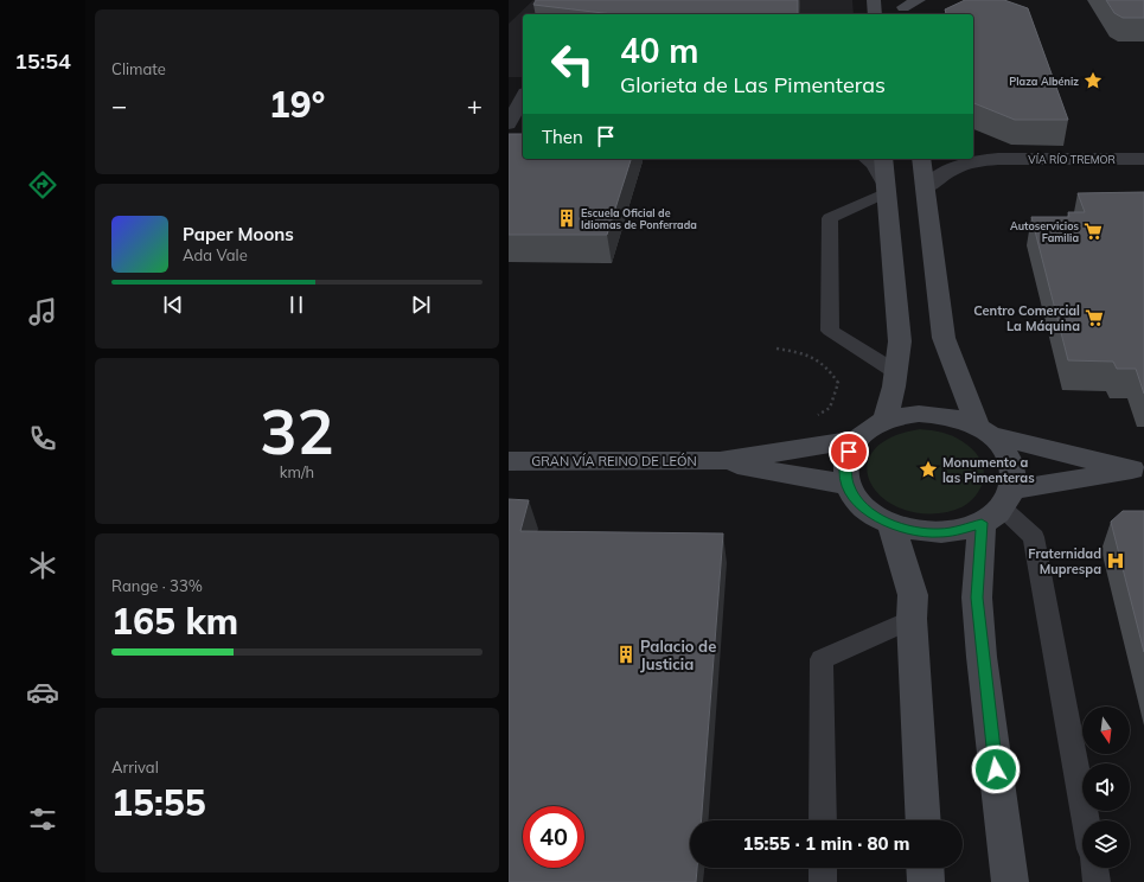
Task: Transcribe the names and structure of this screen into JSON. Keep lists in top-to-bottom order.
{
  "streets": {
    "street": ["VÍA RÍO TREMOR", "GRAN VÍA REINO DE LEÓN"]
  },
  "places": {
    "place": ["Plaza Albéniz", "Monumento a las Pimenteras"],
    "building": ["Escuela Oficial de Idiomas de Ponferrada", "Palacio de Justicia"],
    "supermarket": ["Autoservicios Familia", "Centro Comercial La Máquina"],
    "hospital": ["Fraternidad Muprespa"]
  },
  "north": "bottom",
  "page": {
    "tabs": "15:54",
    "tile": [
      "Climate",
      ["32", "km/h"],
      ["Range · 33%", "165 km"],
      ["Arrival", "15:55"]
    ],
    "turn": ["40 m", "Glorieta de Las Pimenteras"],
    "heat": ["−", "19°", "+"],
    "then": "Then",
    "song": ["Paper Moons", "Ada Vale"],
    "limit": "40",
    "trip": "15:55 · 1 min · 80 m"
  }
}
